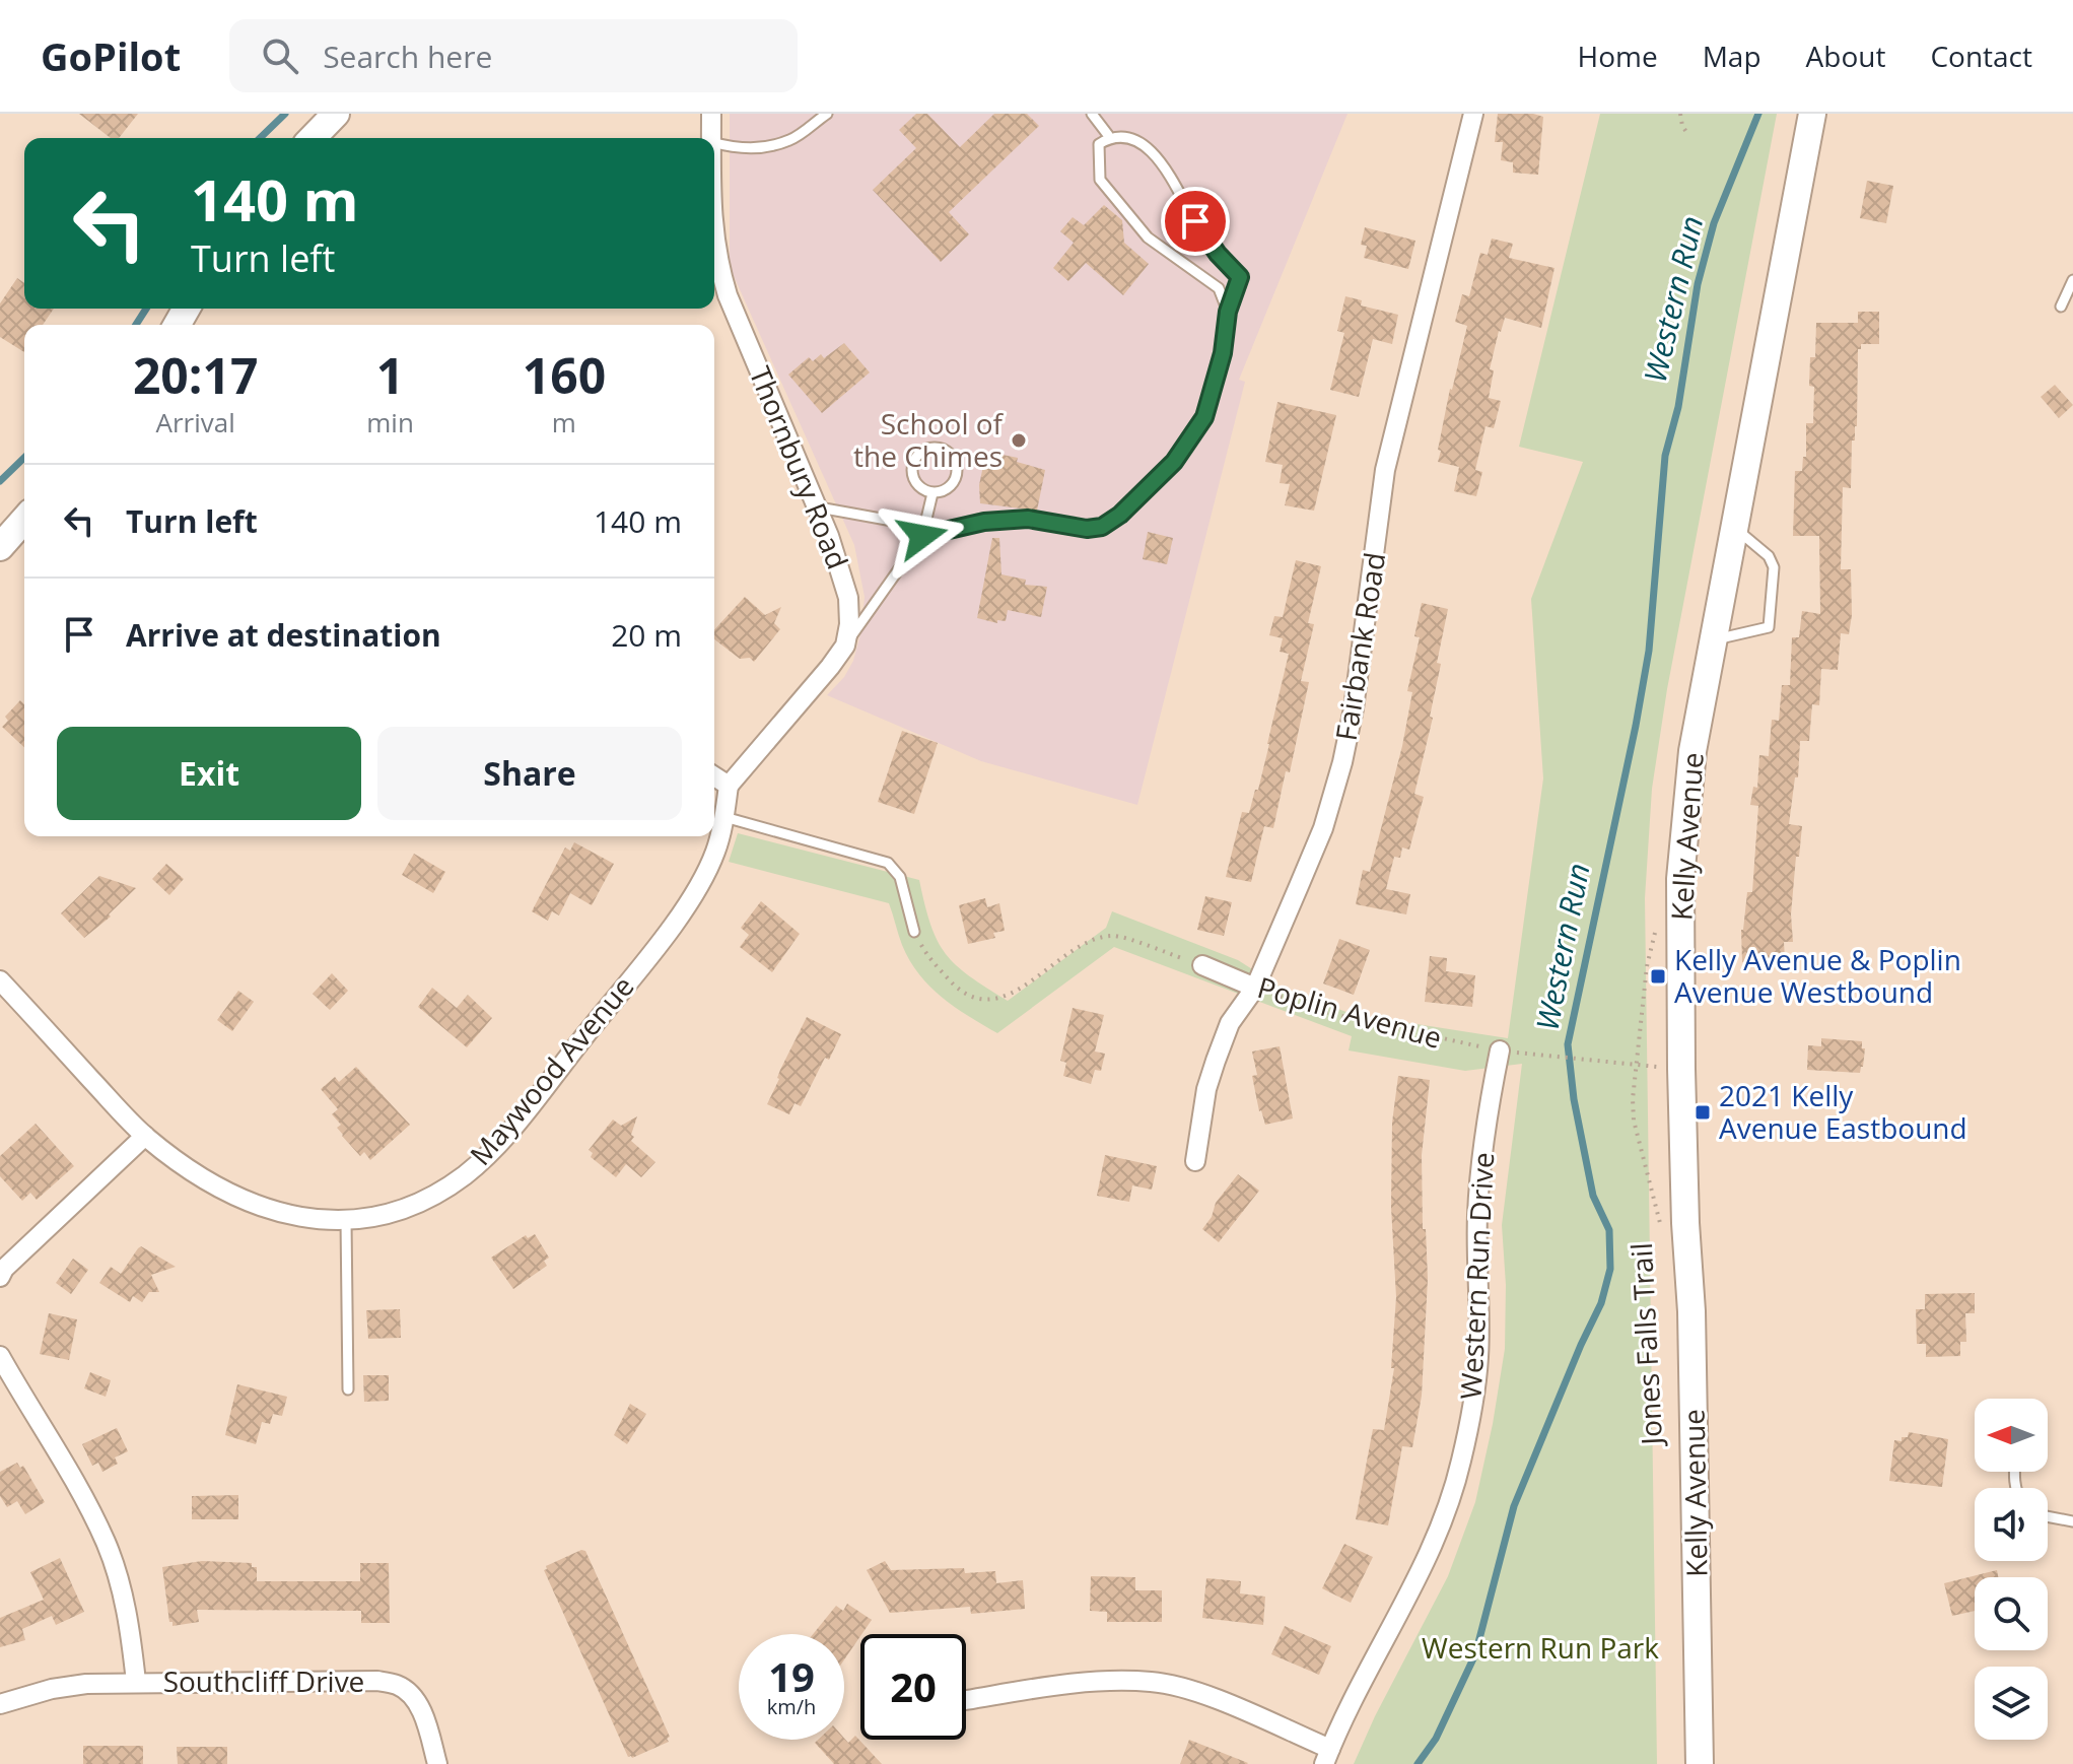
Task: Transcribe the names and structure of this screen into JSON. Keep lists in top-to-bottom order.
{
  "streets": {
    "main road": ["Kelly Avenue"],
    "street": [
      "Thornbury Road",
      "Fairbank Road",
      "Poplin Avenue",
      "Maywood Avenue",
      "Western Run Drive",
      "Southcliff Drive"
    ],
    "path": ["Jones Falls Trail"]
  },
  "crossings": [
    ["Fairbank Road", "Poplin Avenue"],
    ["Poplin Avenue", "Western Run Drive"]
  ],
  "water": ["Western Run"],
  "parks": ["Western Run Park"],
  "places": {
    "other": ["School of the Chimes"],
    "transit": ["Kelly Avenue & Poplin Avenue Westbound", "2021 Kelly Avenue Eastbound"]
  },
  "north": "left",
  "page": {
    "header": "GoPilot",
    "search": "Search here",
    "nav": [
      "Home",
      "Map",
      "About",
      "Contact"
    ],
    "turn": ["140 m", "Turn left"],
    "eta": [
      "20:17",
      "Arrival",
      "1",
      "min",
      "160",
      "m"
    ],
    "list": [
      {
        "name": "Turn left",
        "value": "140 m"
      },
      {
        "name": "Arrive at destination",
        "value": "20 m"
      }
    ],
    "buttons": ["Exit", "Share"],
    "speed": "19 km/h",
    "limit": "20"
  }
}
